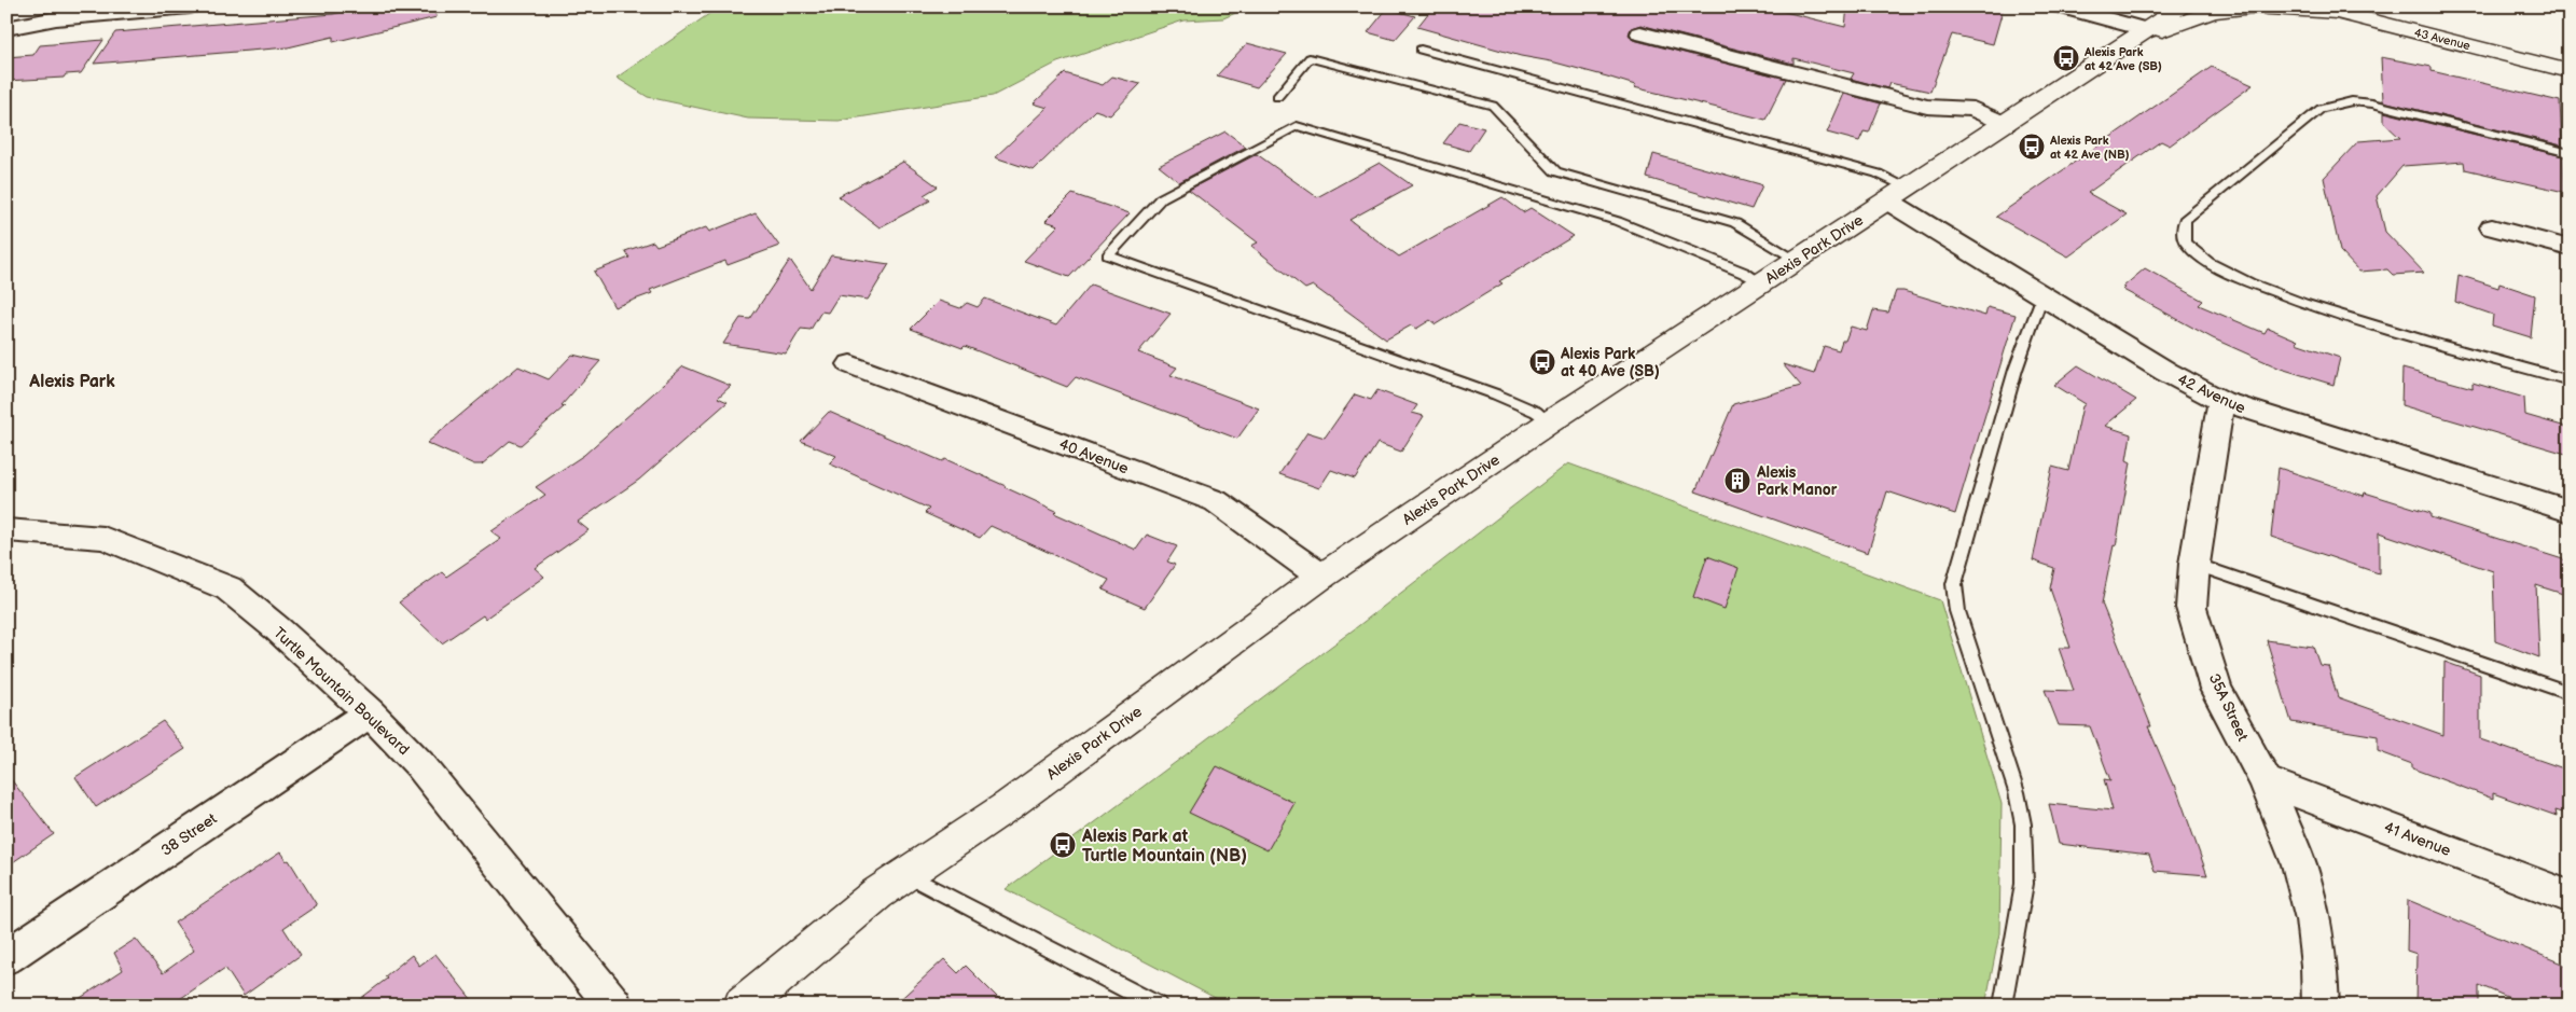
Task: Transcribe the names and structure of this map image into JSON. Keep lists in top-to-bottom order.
{
  "streets": {
    "street": [
      "43 Avenue",
      "Alexis Park Drive",
      "42 Avenue",
      "40 Avenue",
      "Turtle Mountain Boulevard",
      "35A Street",
      "38 Street",
      "41 Avenue"
    ]
  },
  "crossings": [
    ["Alexis Park Drive", "42 Avenue"],
    ["Alexis Park Drive", "40 Avenue"],
    ["42 Avenue", "35A Street"],
    ["Turtle Mountain Boulevard", "38 Street"],
    ["35A Street", "41 Avenue"]
  ],
  "districts": ["Alexis Park"],
  "places": {
    "bus stop": [
      "Alexis Park at 42 Ave (SB)",
      "Alexis Park at 42 Ave (NB)",
      "Alexis Park at 40 Ave (SB)",
      "Alexis Park at Turtle Mountain (NB)"
    ],
    "building": ["Alexis Park Manor"]
  }
}
